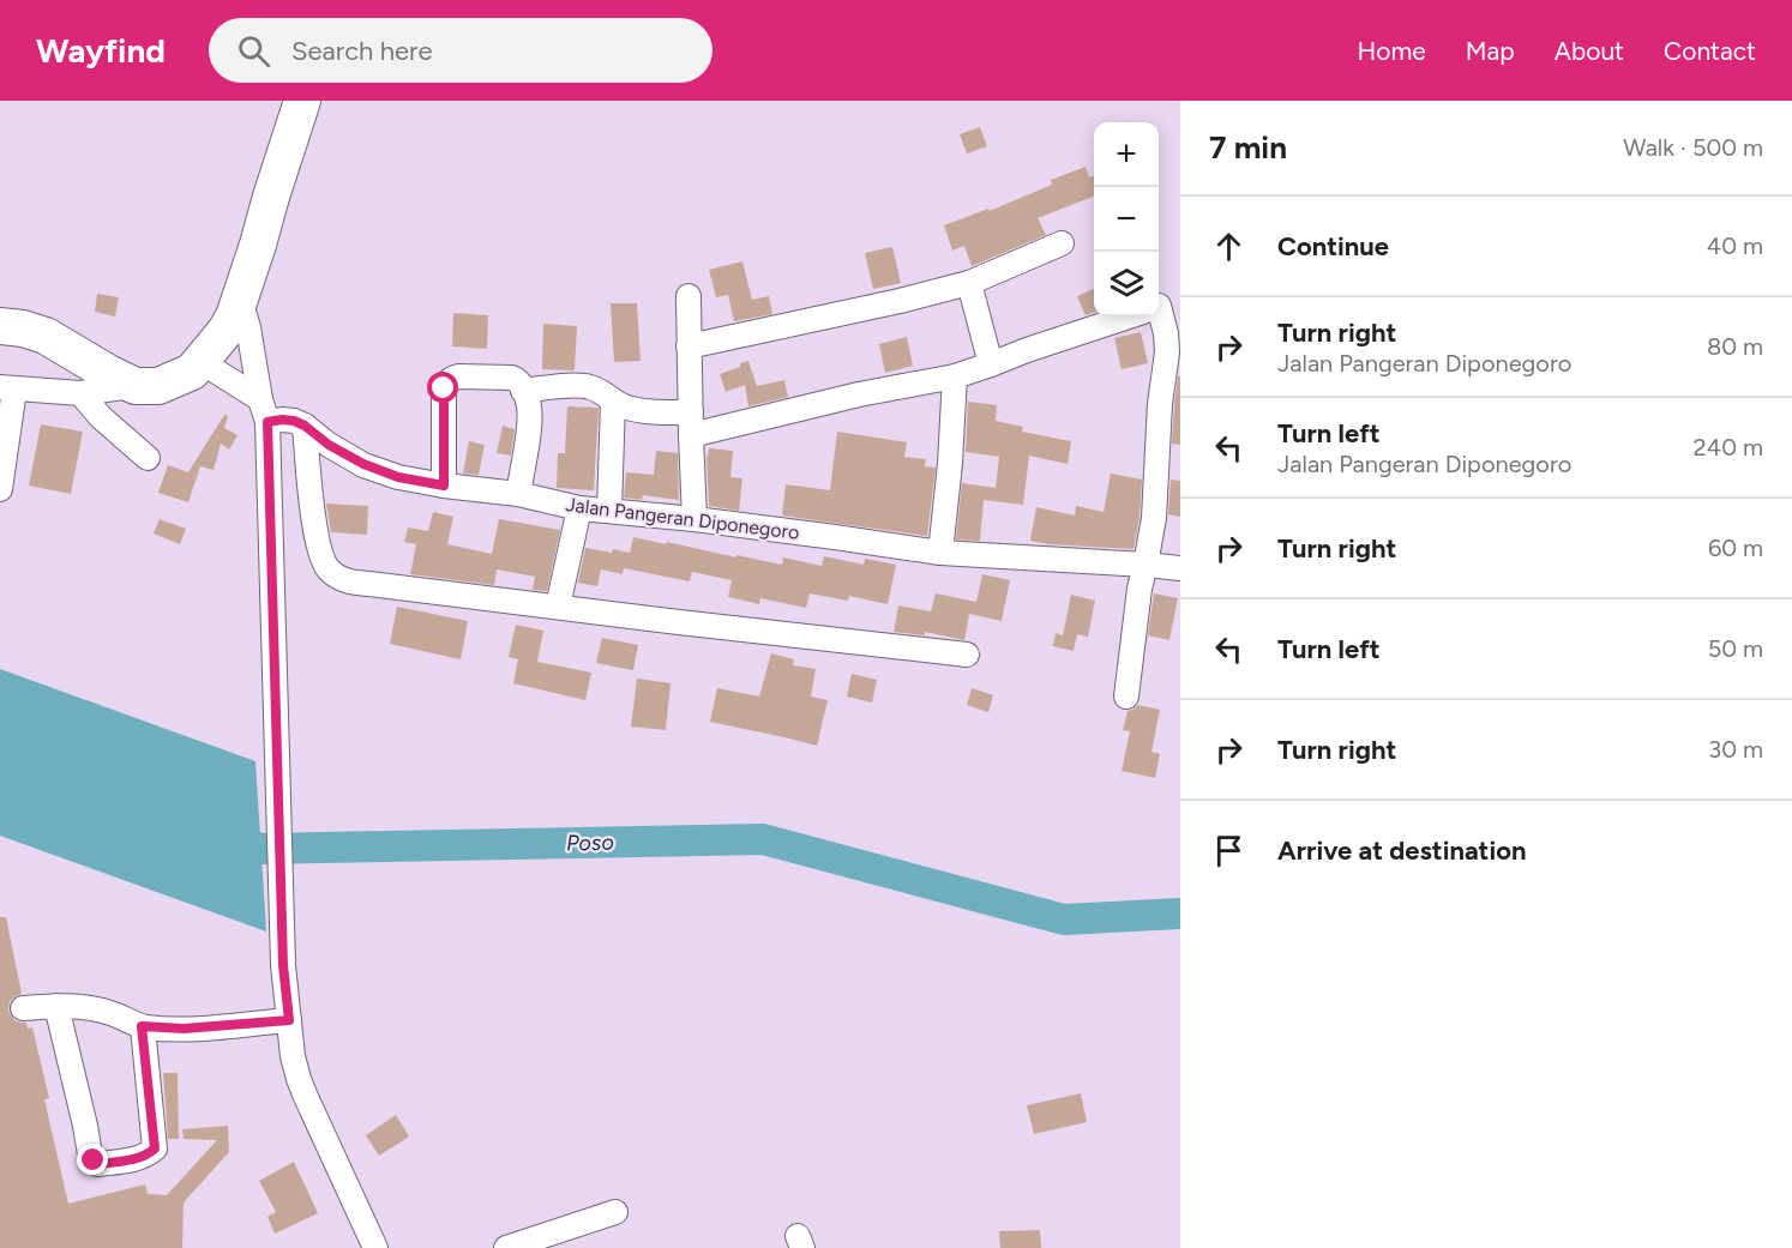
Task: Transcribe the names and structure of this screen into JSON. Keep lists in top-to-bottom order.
{
  "streets": {
    "street": ["Jalan Pangeran Diponegoro"]
  },
  "water": ["Poso"],
  "page": {
    "header": "Wayfind",
    "search": "Search here",
    "nav": [
      "Home",
      "Map",
      "About",
      "Contact"
    ],
    "heading": ["7 min", "Walk · 500 m"],
    "map_buttons": ["+", "−"],
    "list": [
      ["Continue", "40 m"],
      ["Turn right", "Jalan Pangeran Diponegoro", "80 m"],
      ["Turn left", "Jalan Pangeran Diponegoro", "240 m"],
      ["Turn right", "60 m"],
      ["Turn left", "50 m"],
      ["Turn right", "30 m"],
      "Arrive at destination"
    ]
  }
}
